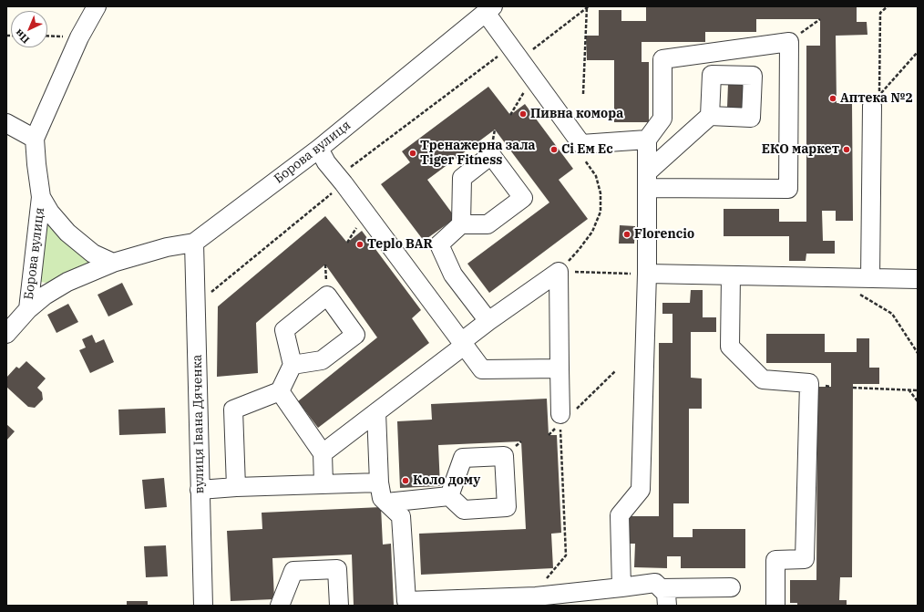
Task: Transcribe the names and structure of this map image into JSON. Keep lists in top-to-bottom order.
{
  "streets": {
    "street": ["Борова вулиця", "вулиця Івана Дяченка"]
  },
  "crossings": [
    ["Борова вулиця", "вулиця Івана Дяченка"]
  ],
  "places": [
    "Аптека №2",
    "Пивна комора",
    "Сі Ем Ес",
    "ЕКО маркет",
    "Тренажерна зала Tiger Fitness",
    "Florencio",
    "Teplo BAR",
    "Коло дому"
  ],
  "north": "bottom left"
}
